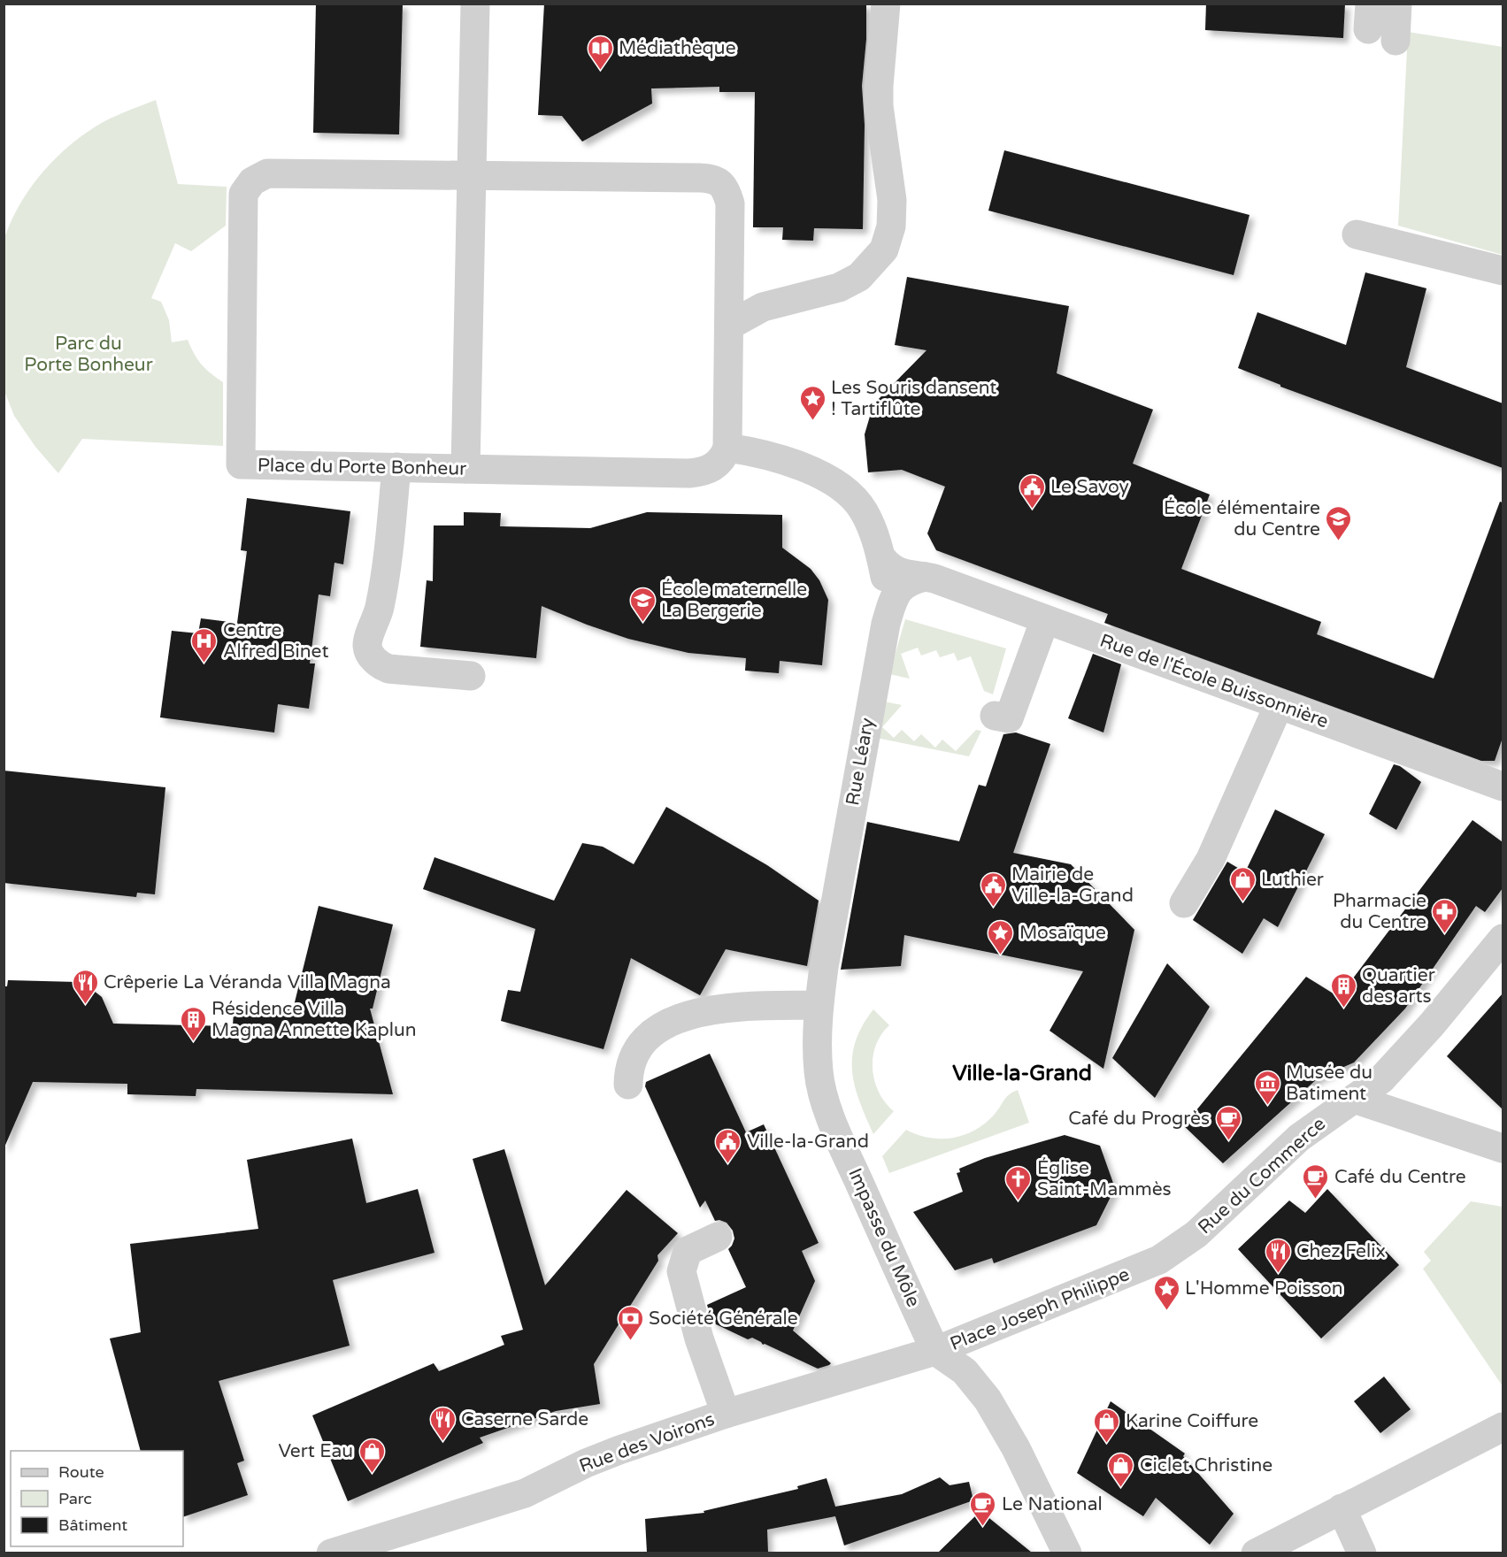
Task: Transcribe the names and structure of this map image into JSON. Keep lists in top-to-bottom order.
{
  "streets": {
    "street": [
      "Place du Porte Bonheur",
      "Rue de l'École Buissonnière",
      "Rue Léary",
      "Rue du Commerce",
      "Impasse du Môle",
      "Place Joseph Philippe",
      "Rue des Voirons"
    ]
  },
  "crossings": [
    ["Rue de l'École Buissonnière", "Rue Léary"],
    ["Rue Léary", "Impasse du Môle"],
    ["Rue du Commerce", "Place Joseph Philippe"],
    ["Impasse du Môle", "Place Joseph Philippe"],
    ["Impasse du Môle", "Rue des Voirons"],
    ["Place Joseph Philippe", "Rue des Voirons"]
  ],
  "districts": ["Ville-la-Grand"],
  "parks": ["Parc du Porte Bonheur"],
  "places": {
    "library": ["Médiathèque"],
    "place": ["Les Souris dansent ! Tartiflûte", "Mosaïque", "L'Homme Poisson"],
    "public building": ["Le Savoy", "Mairie de Ville-la-Grand", "Ville-la-Grand"],
    "school or university": ["École élémentaire du Centre", "École maternelle La Bergerie"],
    "hospital": ["Centre Alfred Binet"],
    "shop": [
      "Luthier",
      "Karine Coiffure",
      "Vert Eau",
      "Ciclet Christine"
    ],
    "pharmacy": ["Pharmacie du Centre"],
    "restaurant": ["Crêperie La Véranda Villa Magna", "Chez Felix", "Caserne Sarde"],
    "building": ["Quartier des arts", "Résidence Villa Magna Annette Kaplun"],
    "museum": ["Musée du Batiment"],
    "cafe": ["Café du Progrès", "Café du Centre", "Le National"],
    "church": ["Église Saint-Mammès"],
    "bank": ["Société Générale"]
  },
  "legend": ["Route", "Parc", "Bâtiment"]
}
